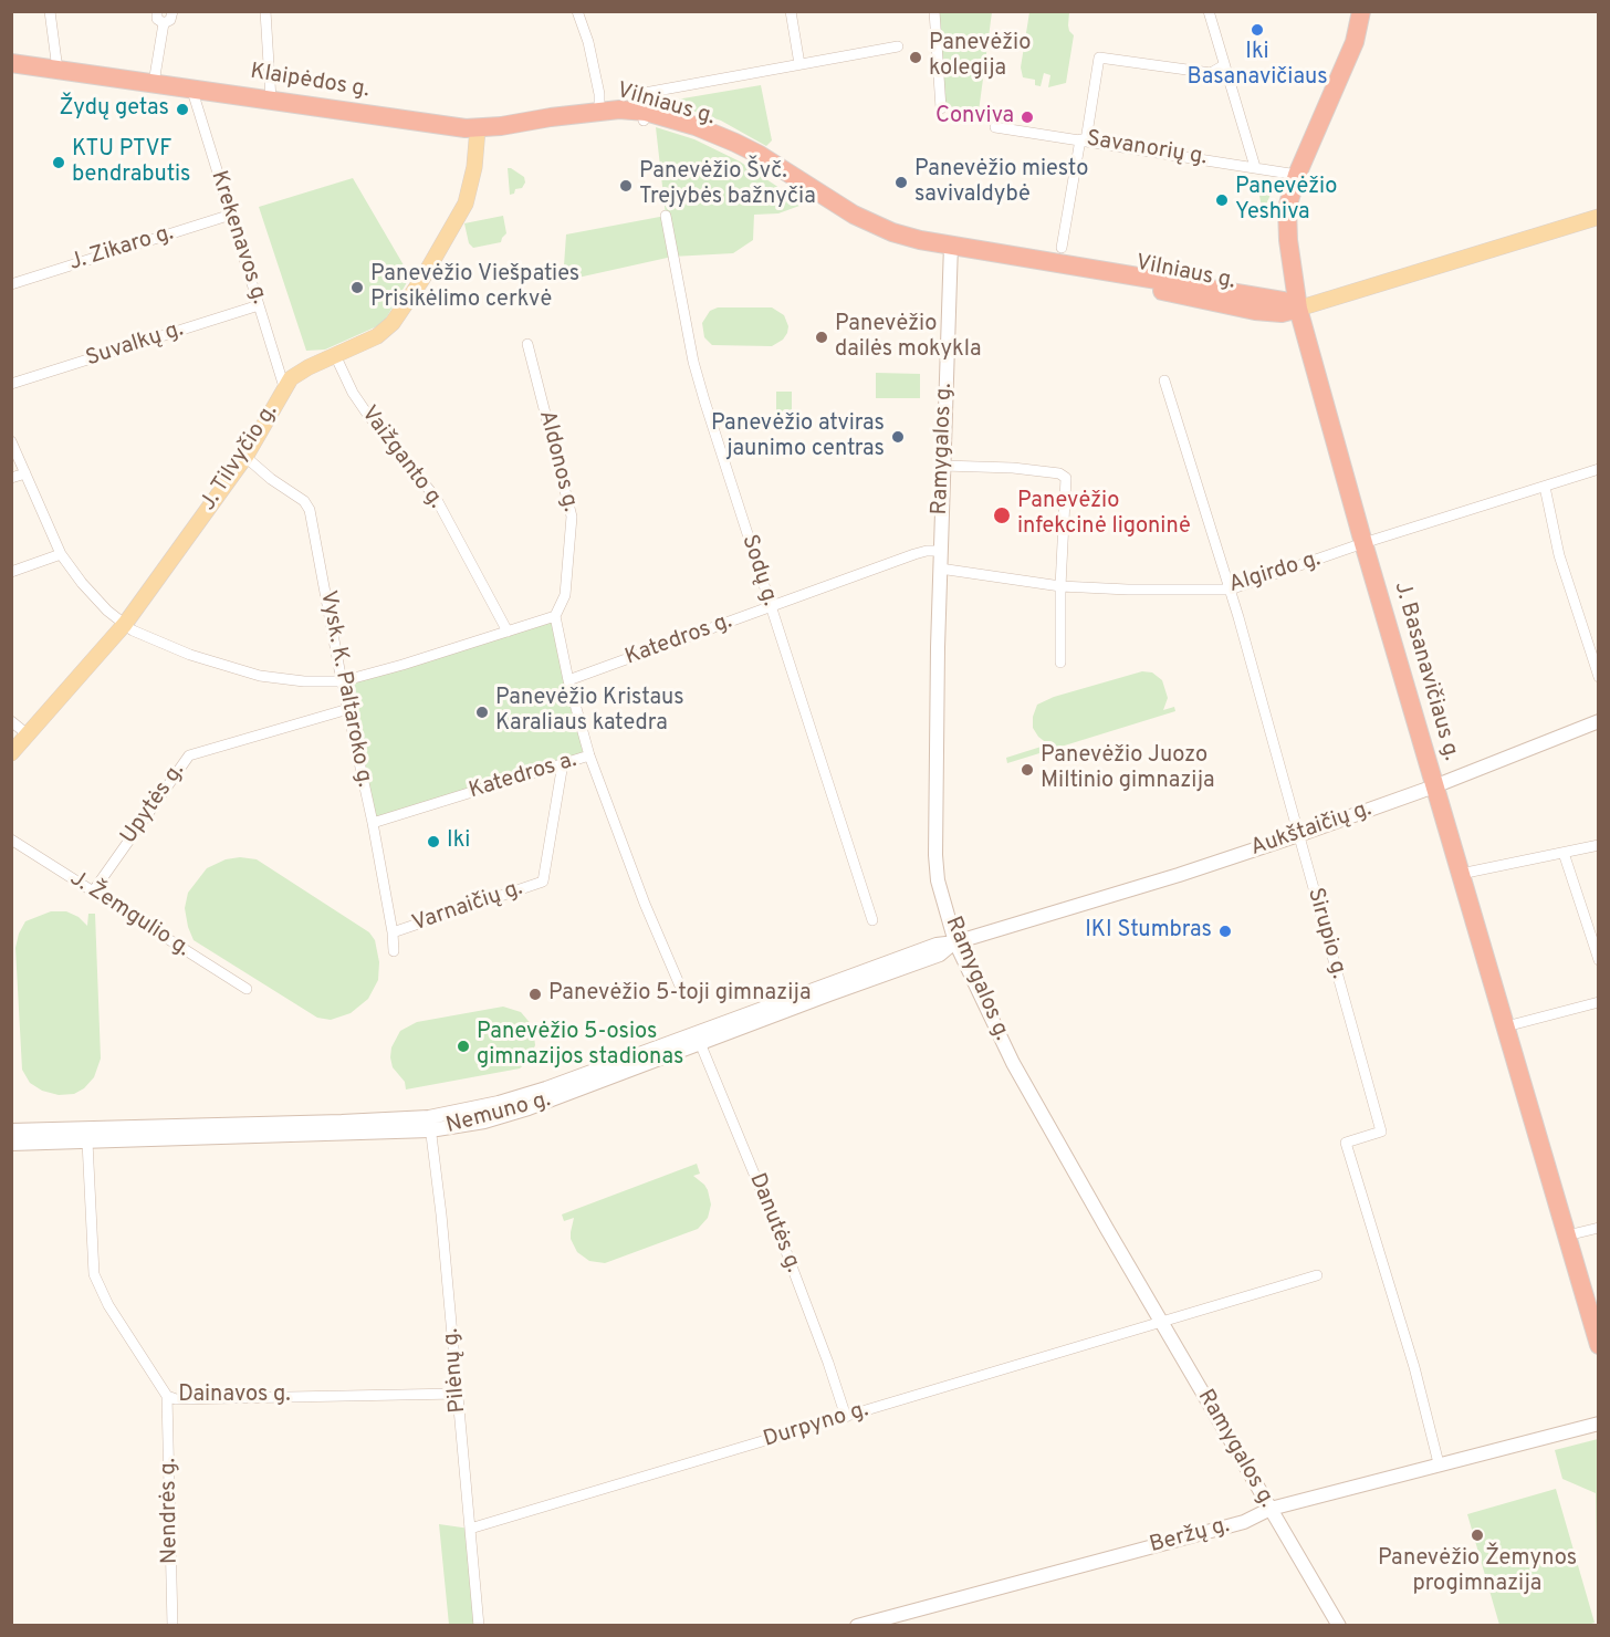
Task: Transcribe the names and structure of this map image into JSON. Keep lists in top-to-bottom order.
{
  "streets": {
    "highway": ["Klaipėdos g.", "Vilniaus g.", "J. Basanavičiaus g."],
    "main road": [
      "Ramygalos g.",
      "J. Tilvyčio g.",
      "Aukštaičių g.",
      "Nemuno g.",
      "Beržų g."
    ],
    "street": [
      "Savanorių g.",
      "Krekenavos g.",
      "J. Zikaro g.",
      "Suvalkų g.",
      "Vaižganto g.",
      "Aldonos g.",
      "Sodų g.",
      "Algirdo g.",
      "Katedros g.",
      "Vysk. K. Paltaroko g.",
      "Katedros a.",
      "Upytės g.",
      "Varnaičių g.",
      "J. Žemgulio g.",
      "Sirupio g.",
      "Danutės g.",
      "Pilėnų g.",
      "Dainavos g.",
      "Durpyno g.",
      "Nendrės g."
    ]
  },
  "crossings": [
    ["Klaipėdos g.", "Vilniaus g."],
    ["Klaipėdos g.", "Krekenavos g."],
    ["Klaipėdos g.", "J. Tilvyčio g."],
    ["Vilniaus g.", "Ramygalos g."],
    ["Vilniaus g.", "J. Basanavičiaus g."],
    ["Savanorių g.", "J. Basanavičiaus g."],
    ["Krekenavos g.", "J. Zikaro g."],
    ["Krekenavos g.", "Suvalkų g."],
    ["Krekenavos g.", "J. Tilvyčio g."],
    ["Ramygalos g.", "Algirdo g."],
    ["Ramygalos g.", "Katedros g."],
    ["Ramygalos g.", "Nemuno g."],
    ["Ramygalos g.", "Durpyno g."],
    ["Ramygalos g.", "Beržų g."],
    ["J. Tilvyčio g.", "Vaižganto g."],
    ["J. Tilvyčio g.", "Vysk. K. Paltaroko g."],
    ["Aldonos g.", "Katedros a."],
    ["Sodų g.", "Katedros g."],
    ["Algirdo g.", "J. Basanavičiaus g."],
    ["Algirdo g.", "Sirupio g."],
    ["Katedros g.", "Katedros a."],
    ["J. Basanavičiaus g.", "Aukštaičių g."],
    ["Vysk. K. Paltaroko g.", "Katedros a."],
    ["Vysk. K. Paltaroko g.", "Upytės g."],
    ["Vysk. K. Paltaroko g.", "Varnaičių g."],
    ["Katedros a.", "Varnaičių g."],
    ["Upytės g.", "J. Žemgulio g."],
    ["Aukštaičių g.", "Sirupio g."],
    ["Aukštaičių g.", "Nemuno g."],
    ["Sirupio g.", "Beržų g."],
    ["Nemuno g.", "Danutės g."],
    ["Nemuno g.", "Pilėnų g."],
    ["Nemuno g.", "Dainavos g."],
    ["Danutės g.", "Durpyno g."],
    ["Pilėnų g.", "Dainavos g."],
    ["Pilėnų g.", "Durpyno g."],
    ["Dainavos g.", "Nendrės g."]
  ],
  "places": [
    "Iki Basanavičiaus",
    "Panevėžio kolegija",
    "Žydų getas",
    "Conviva",
    "KTU PTVF bendrabutis",
    "Panevėžio miesto savivaldybė",
    "Panevėžio Švč. Trejybės bažnyčia",
    "Panevėžio Yeshiva",
    "Panevėžio Viešpaties Prisikėlimo cerkvė",
    "Panevėžio dailės mokykla",
    "Panevėžio atviras jaunimo centras",
    "Panevėžio infekcinė ligoninė",
    "Panevėžio Kristaus Karaliaus katedra",
    "Panevėžio Juozo Miltinio gimnazija",
    "Iki",
    "IKI Stumbras",
    "Panevėžio 5-toji gimnazija",
    "Panevėžio 5-osios gimnazijos stadionas",
    "Panevėžio Žemynos progimnazija"
  ]
}
